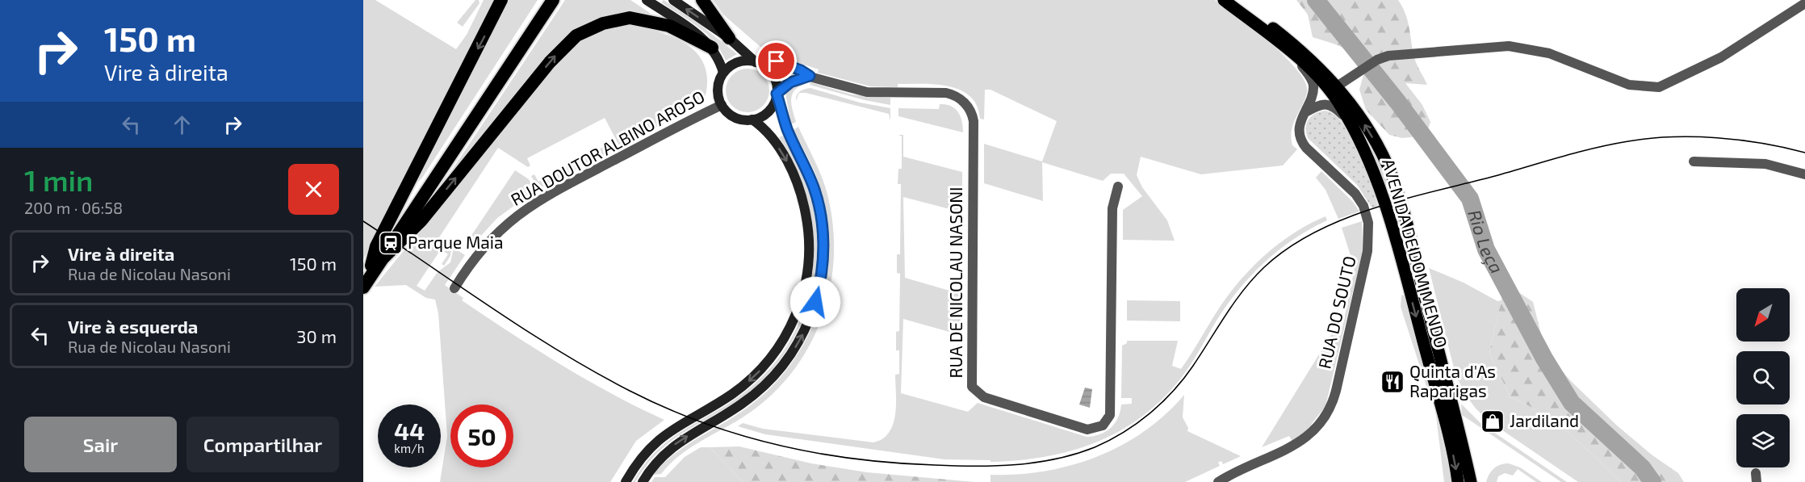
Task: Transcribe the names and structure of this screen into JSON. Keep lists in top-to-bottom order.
{
  "streets": {
    "main road": ["AVENIDA DE DOM MENDO"],
    "street": ["RUA DOUTOR ALBINO AROSO", "RUA DE NICOLAU NASONI", "RUA DO SOUTO"]
  },
  "crossings": [
    ["RUA DOUTOR ALBINO AROSO", "RUA DE NICOLAU NASONI"],
    ["AVENIDA DE DOM MENDO", "RUA DO SOUTO"]
  ],
  "water": ["Rio Leça"],
  "places": {
    "station": ["Parque Maia"],
    "restaurant": ["Quinta d'As Raparigas"],
    "shop": ["Jardiland"]
  },
  "north": "bottom left",
  "page": {
    "turn": ["150 m", "Vire à direita"],
    "heading": ["1 min", "200 m · 06:58"],
    "list": [
      {
        "name": "Vire à direita",
        "note": "Rua de Nicolau Nasoni",
        "value": "150 m"
      },
      {
        "name": "Vire à esquerda",
        "note": "Rua de Nicolau Nasoni",
        "value": "30 m"
      }
    ],
    "speed": "44 km/h",
    "limit": "50",
    "buttons": ["Sair", "Compartilhar"]
  }
}
